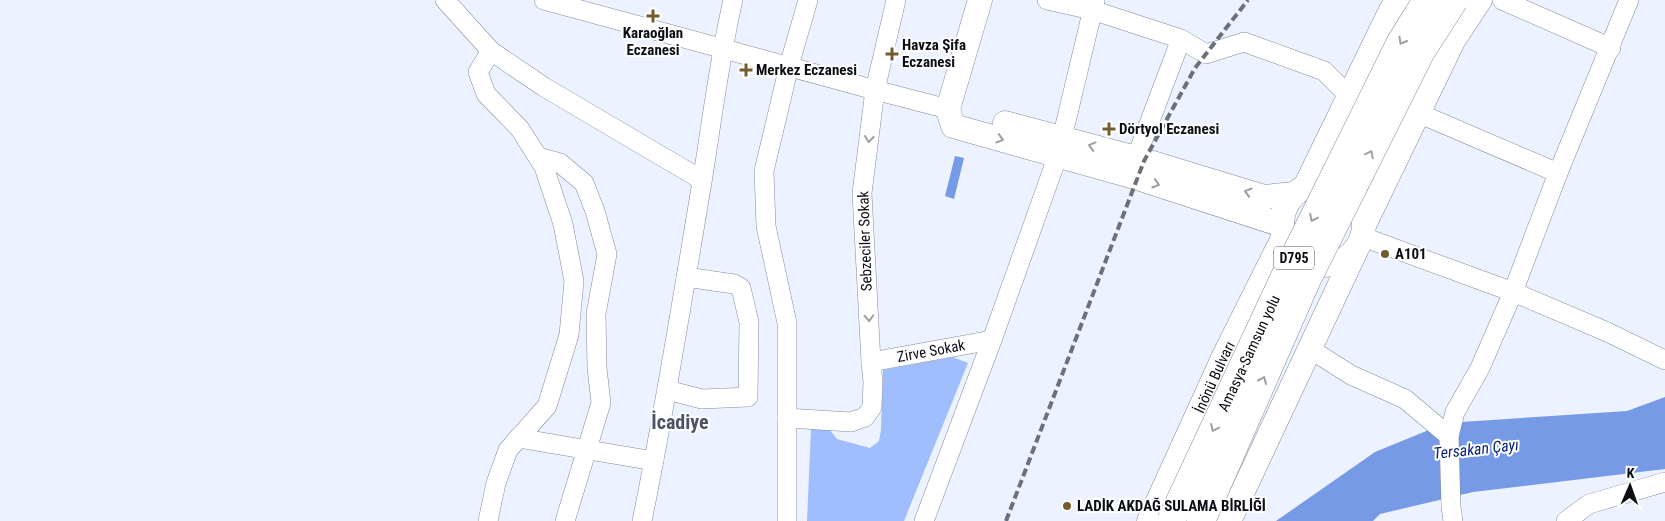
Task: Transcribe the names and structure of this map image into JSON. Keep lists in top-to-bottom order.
{
  "streets": {
    "highway": ["D795", "Amasya-Samsun yolu"],
    "main road": ["İnönü Bulvarı"],
    "street": ["Sebzeciler Sokak", "Zirve Sokak"]
  },
  "crossings": [
    ["Sebzeciler Sokak", "Zirve Sokak"]
  ],
  "districts": ["İcadiye"],
  "water": ["Tersakan Çayı"],
  "places": {
    "health": [
      "Karaoğlan Eczanesi",
      "Havza Şifa Eczanesi",
      "Merkez Eczanesi",
      "Dörtyol Eczanesi"
    ],
    "other": ["A101", "LADİK AKDAĞ SULAMA BİRLİĞİ"]
  },
  "north": "top"
}
